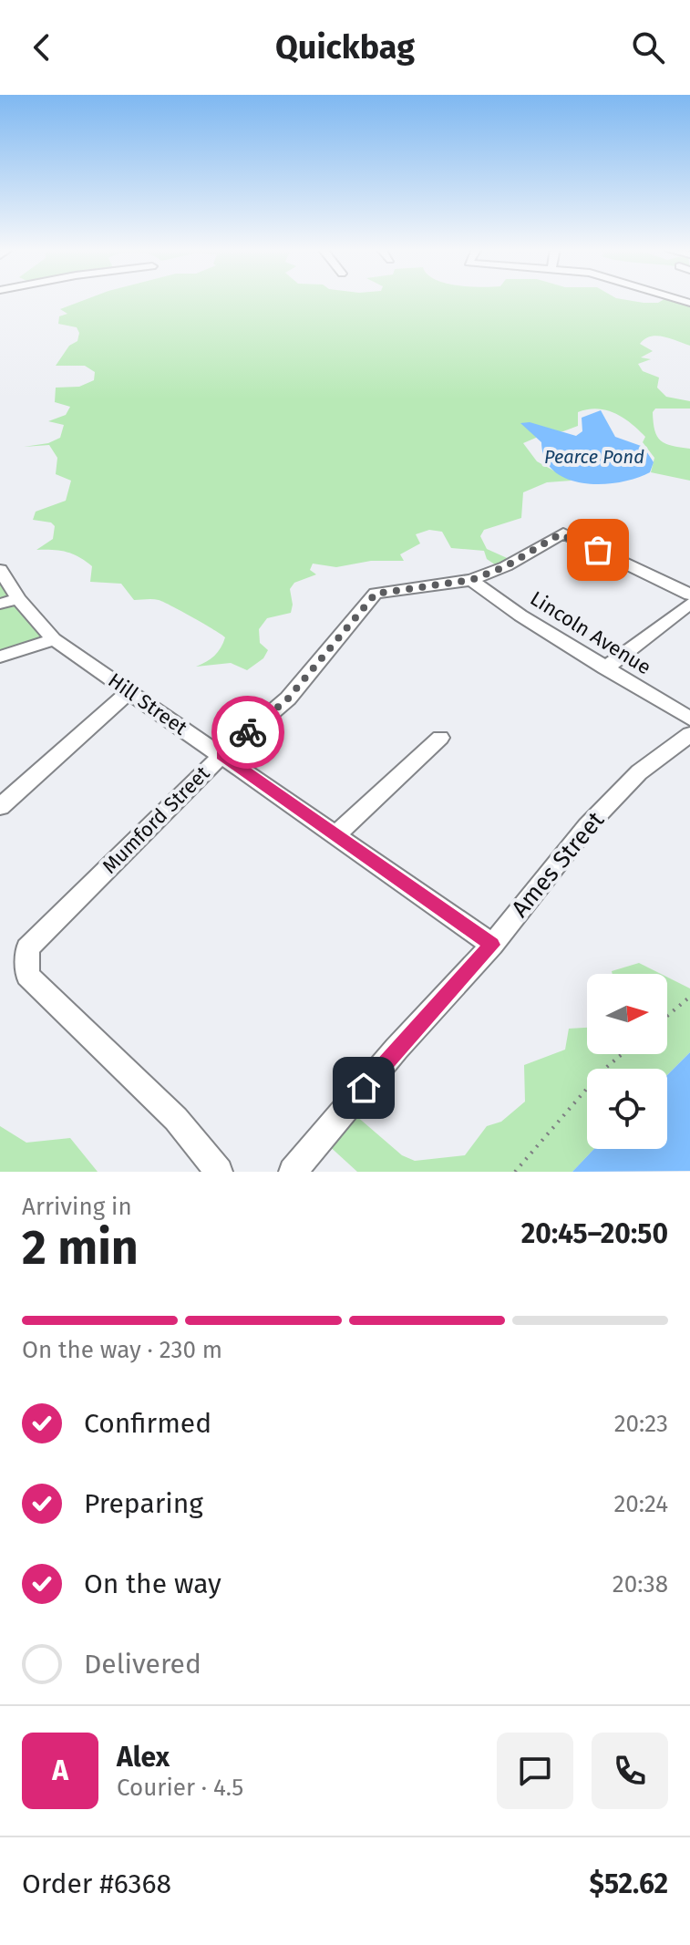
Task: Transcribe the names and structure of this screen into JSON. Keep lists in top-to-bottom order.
{
  "streets": {
    "street": [
      "Lincoln Avenue",
      "Hill Street",
      "Mumford Street",
      "Ames Street"
    ]
  },
  "crossings": [
    ["Lincoln Avenue", "Mumford Street"],
    ["Hill Street", "Mumford Street"],
    ["Hill Street", "Ames Street"]
  ],
  "water": ["Pearce Pond"],
  "north": "right",
  "page": {
    "header": "Quickbag",
    "heading": ["2 min", "Arriving in", "20:45–20:50"],
    "panel": [
      "Alex",
      "Courier · 4.5",
      "Order #6368",
      "$52.62"
    ],
    "bar": "On the way · 230 m",
    "list": [
      ["Confirmed", "20:23"],
      ["Preparing", "20:24"],
      ["On the way", "20:38"],
      "Delivered"
    ],
    "round": "A"
  }
}
